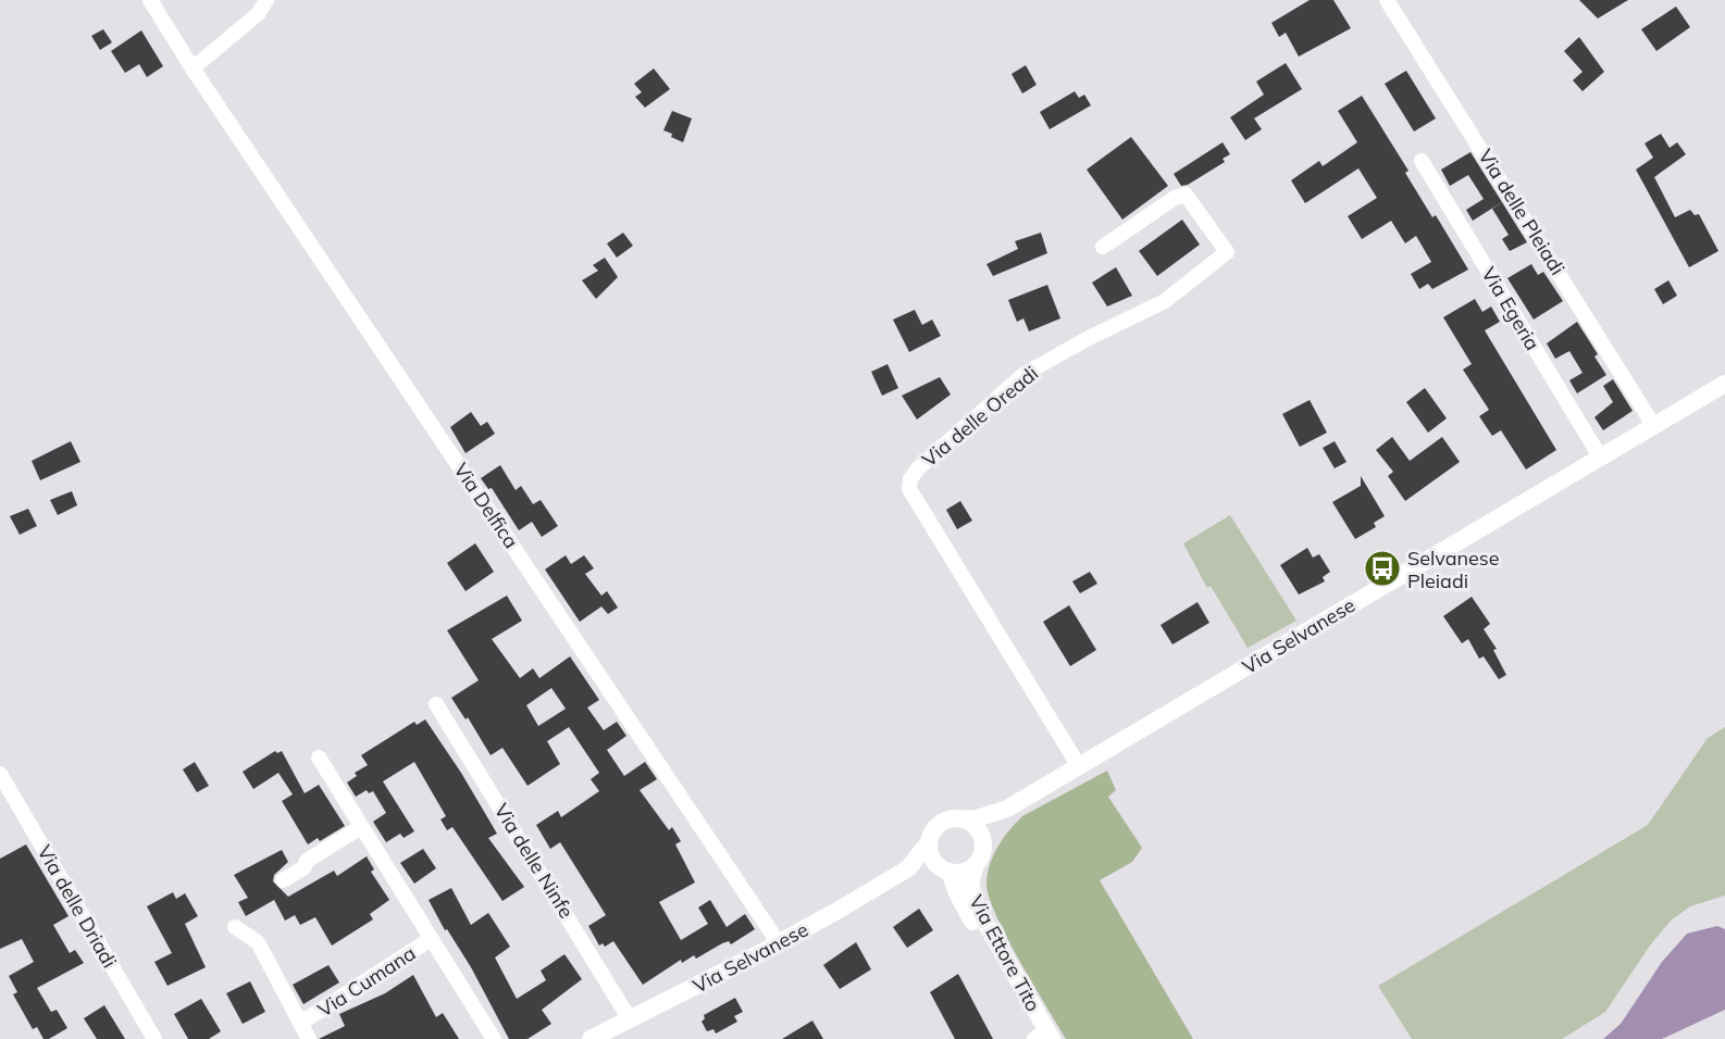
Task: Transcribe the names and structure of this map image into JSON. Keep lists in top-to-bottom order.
{
  "streets": {
    "street": [
      "Via delle Pleiadi",
      "Via Egeria",
      "Via delle Oreadi",
      "Via Delfica",
      "Via Selvanese",
      "Via delle Ninfe",
      "Via delle Driadi",
      "Via Ettore Tito",
      "Via Cumana"
    ]
  },
  "crossings": [
    ["Via delle Pleiadi", "Via Selvanese"],
    ["Via Egeria", "Via Selvanese"],
    ["Via delle Oreadi", "Via Selvanese"],
    ["Via Delfica", "Via Selvanese"],
    ["Via Selvanese", "Via delle Ninfe"],
    ["Via Selvanese", "Via Ettore Tito"]
  ],
  "places": {
    "bus stop": ["Selvanese Pleiadi"]
  }
}
